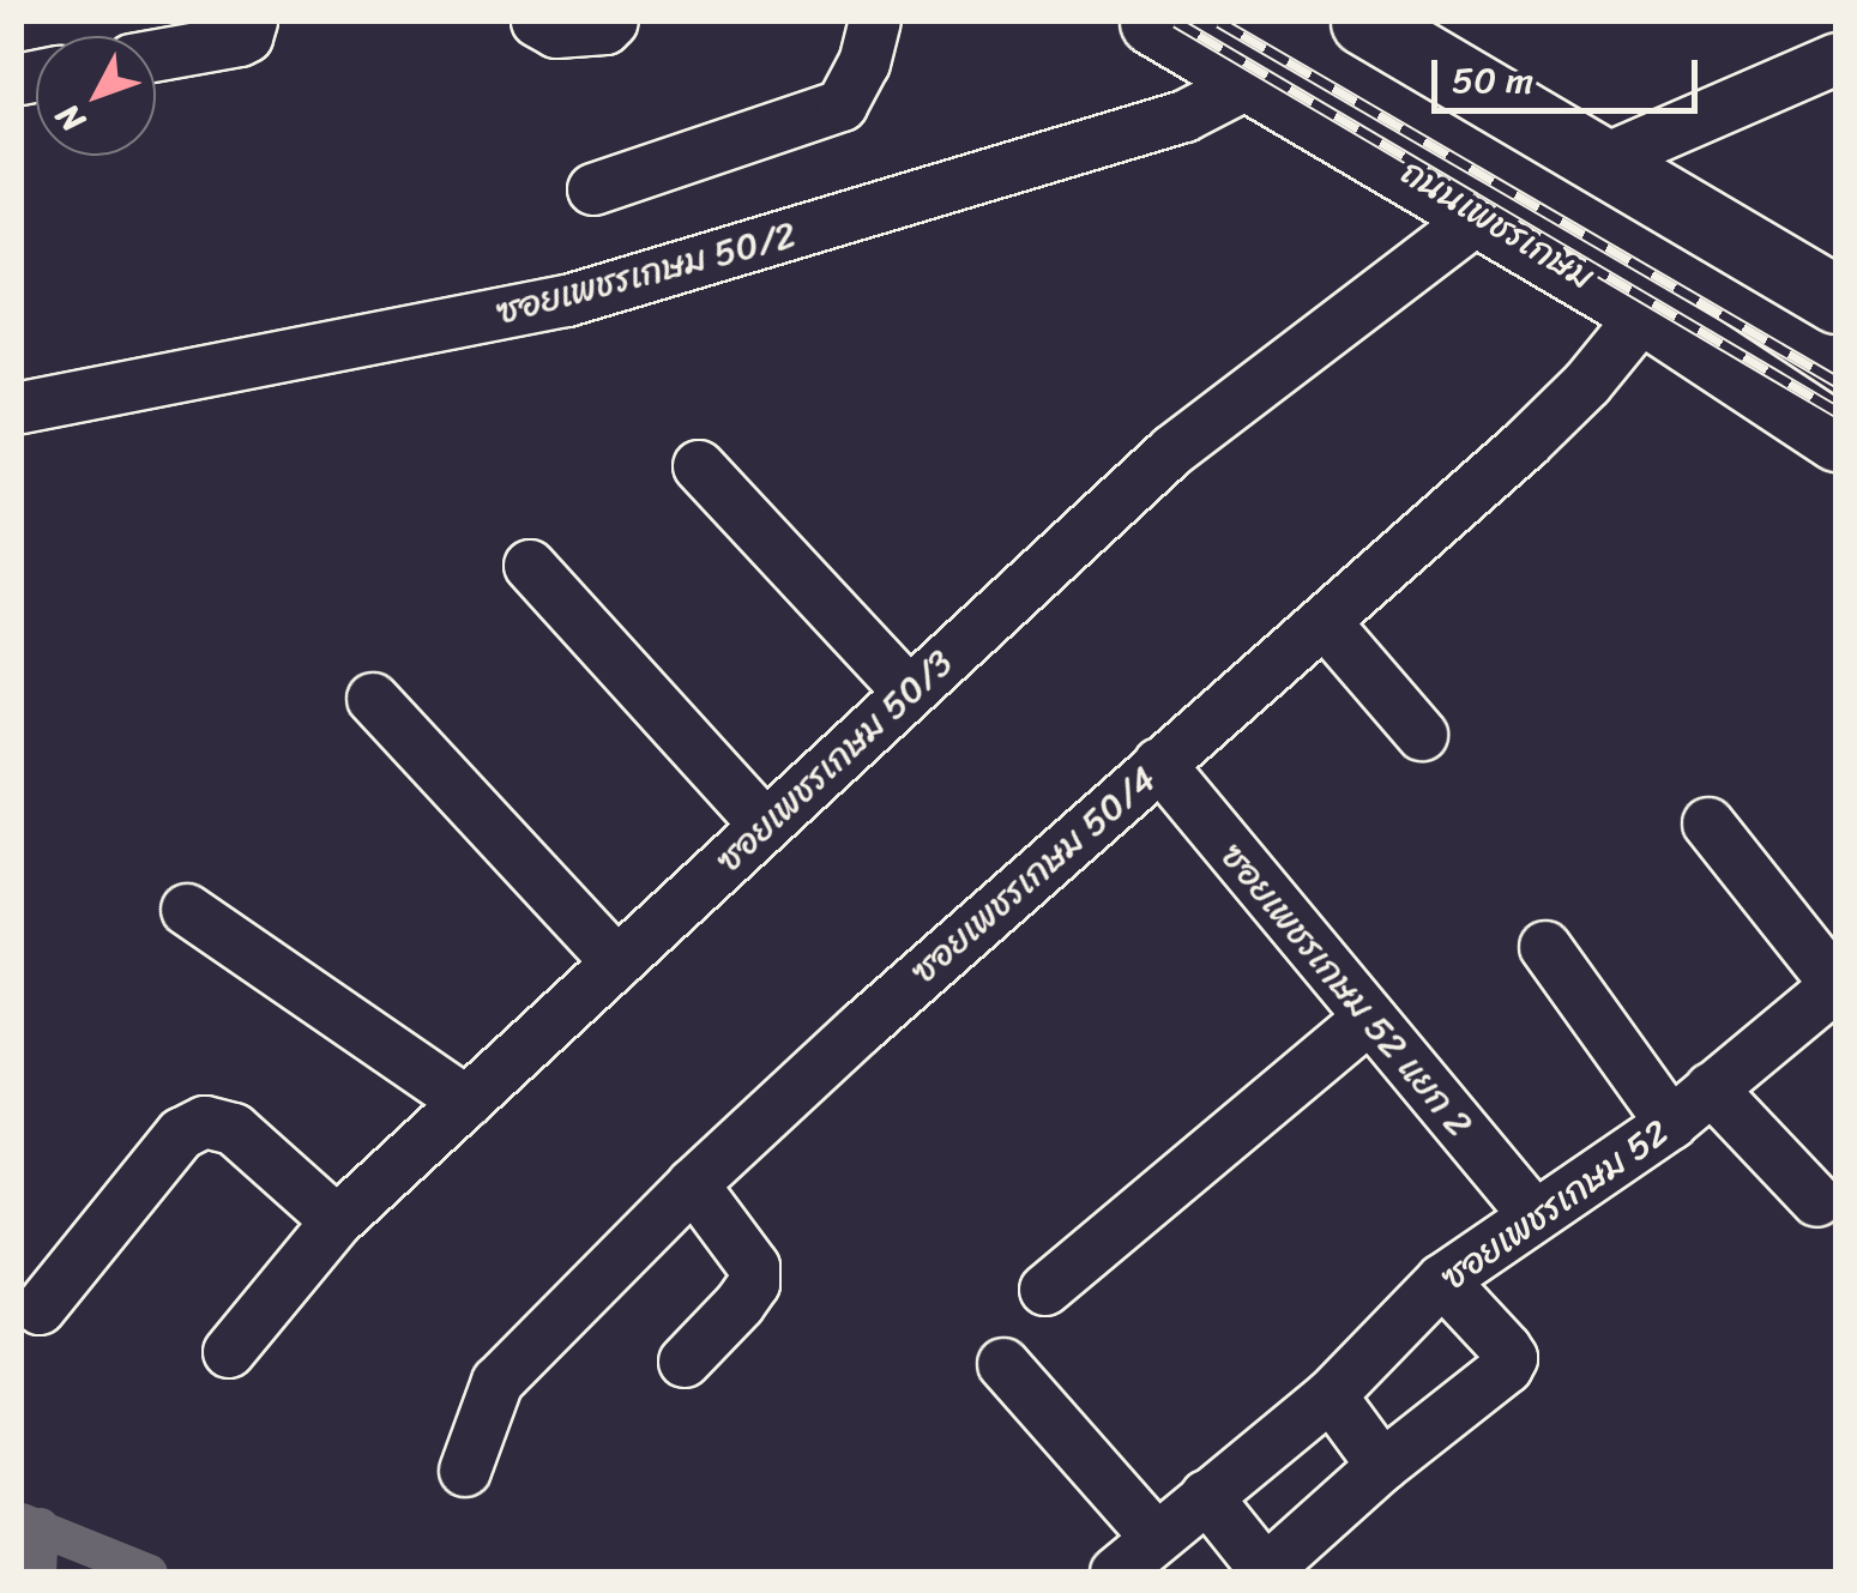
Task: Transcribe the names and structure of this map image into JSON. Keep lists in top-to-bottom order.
{
  "streets": {
    "main road": ["ถนนเพชรเกษม"],
    "street": [
      "ซอยเพชรเกษม 50/2",
      "ซอยเพชรเกษม 50/3",
      "ซอยเพชรเกษม 50/4",
      "ซอยเพชรเกษม 52 แยก 2",
      "ซอยเพชรเกษม 52"
    ]
  },
  "crossings": [
    ["ถนนเพชรเกษม", "ซอยเพชรเกษม 50/2"],
    ["ถนนเพชรเกษม", "ซอยเพชรเกษม 50/3"],
    ["ถนนเพชรเกษม", "ซอยเพชรเกษม 50/4"],
    ["ซอยเพชรเกษม 50/4", "ซอยเพชรเกษม 52 แยก 2"],
    ["ซอยเพชรเกษม 52 แยก 2", "ซอยเพชรเกษม 52"]
  ],
  "scale_bar": "50 m",
  "north": "bottom left"
}
